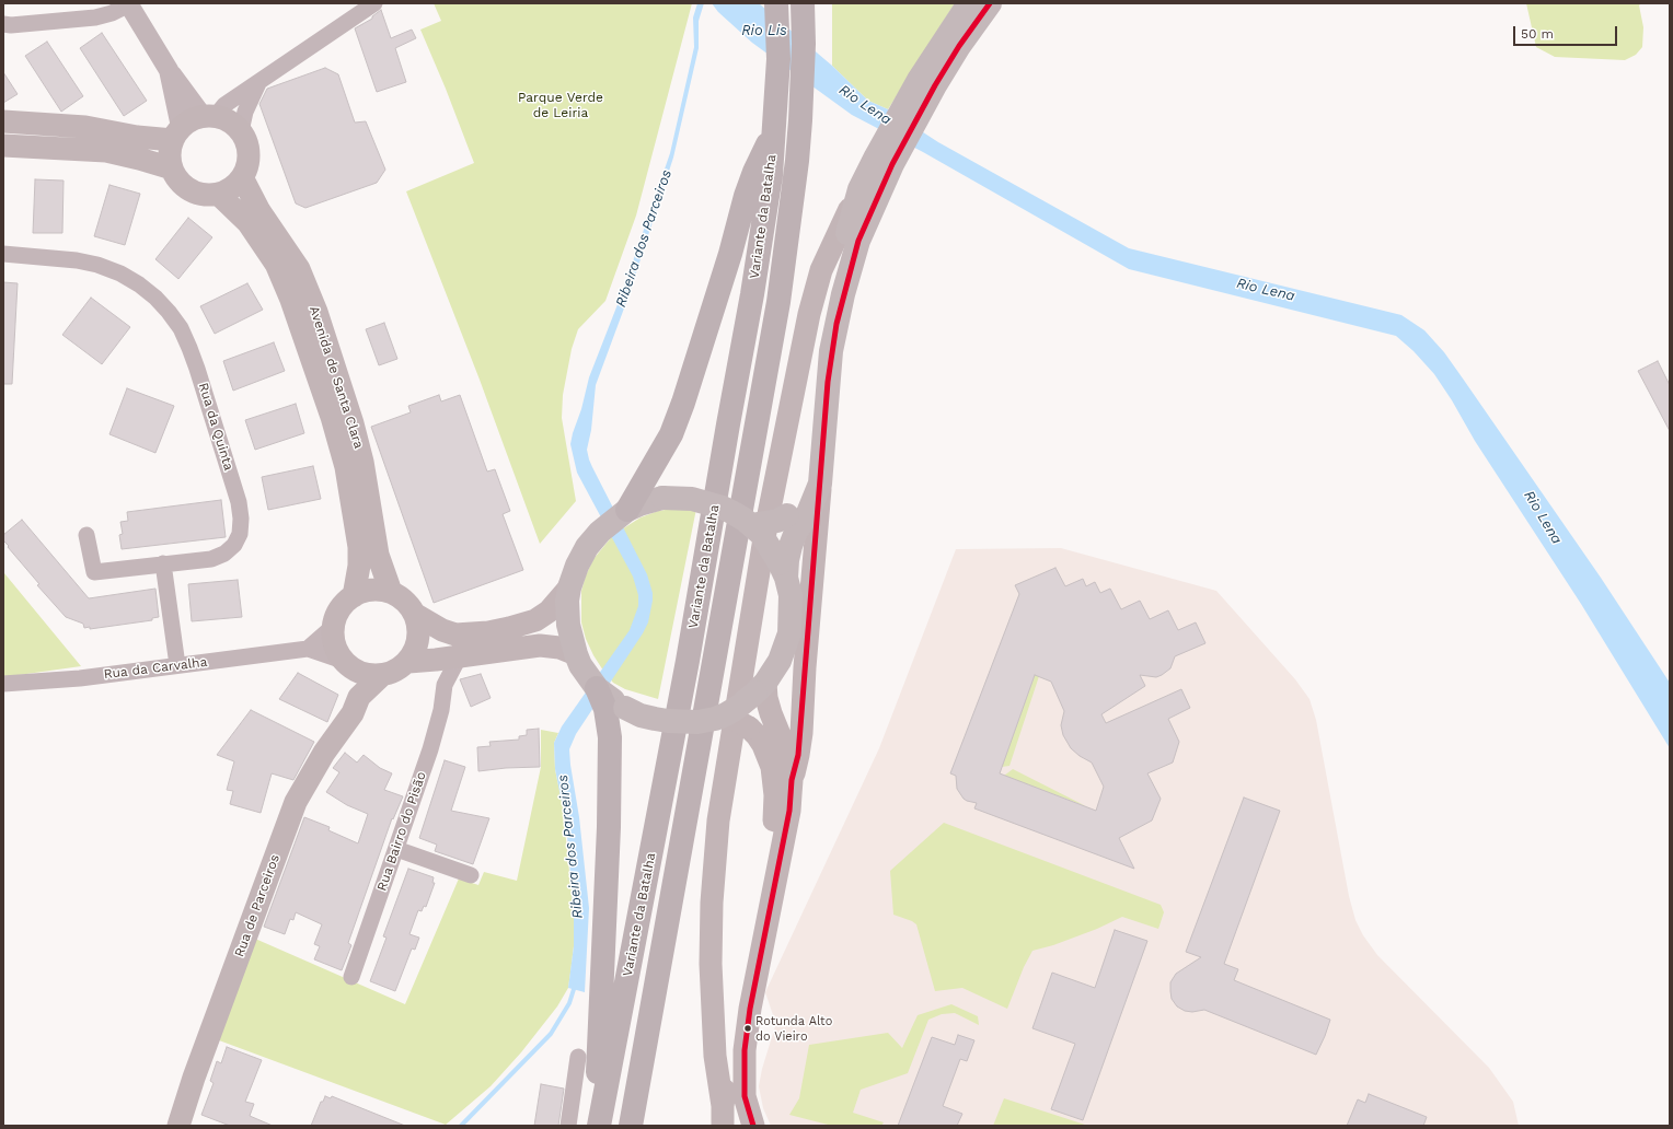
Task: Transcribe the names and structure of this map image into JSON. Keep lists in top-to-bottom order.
{
  "streets": {
    "highway": ["Variante da Batalha"],
    "main road": ["Avenida de Santa Clara", "Rua de Parceiros"],
    "street": ["Rua da Quinta", "Rua da Carvalha", "Rua Bairro do Pisão"]
  },
  "crossings": [
    ["Avenida de Santa Clara", "Rua da Carvalha"],
    ["Avenida de Santa Clara", "Rua de Parceiros"],
    ["Rua da Carvalha", "Rua de Parceiros"]
  ],
  "water": ["Rio Lis", "Rio Lena", "Ribeira dos Parceiros"],
  "parks": ["Parque Verde de Leiria"],
  "places": ["Rotunda Alto do Vieiro"],
  "scale_bar": "50 m"
}
